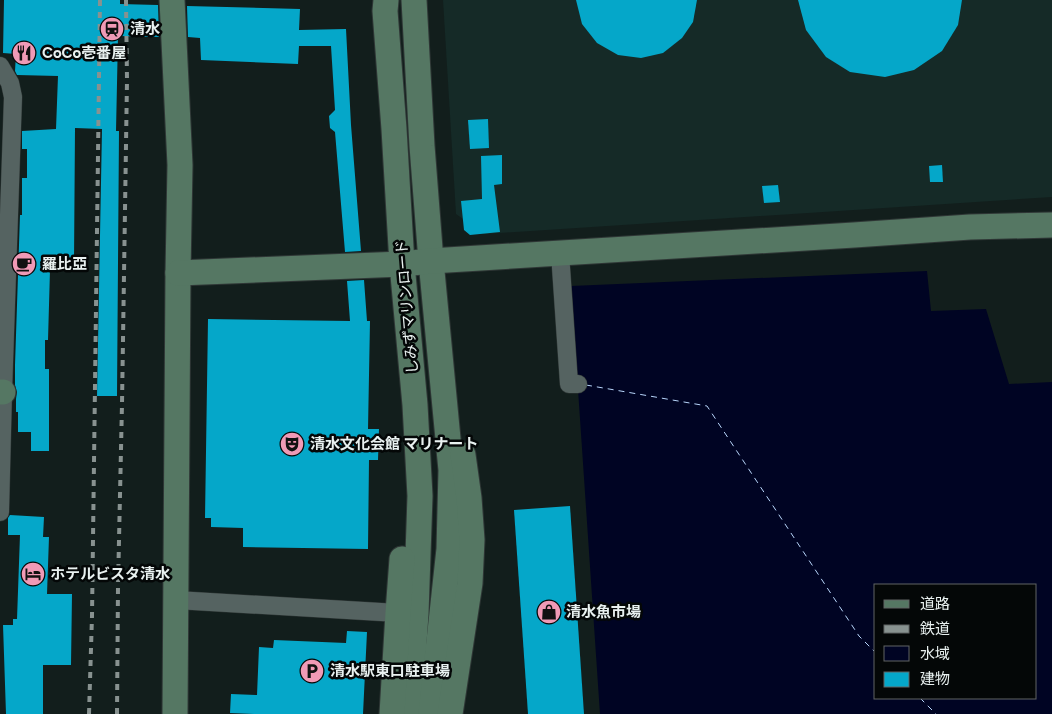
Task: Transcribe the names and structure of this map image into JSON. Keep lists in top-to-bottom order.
{
  "streets": {
    "street": ["しみずマリンロード"]
  },
  "places": {
    "station": ["清水"],
    "restaurant": ["CoCo壱番屋"],
    "cafe": ["羅比亞"],
    "theatre": ["清水文化会館 マリナート"],
    "hotel": ["ホテルビスタ清水"],
    "shop": ["清水魚市場"],
    "parking": ["清水駅東口駐車場"]
  },
  "legend": [
    "道路",
    "鉄道",
    "水域",
    "建物"
  ]
}
